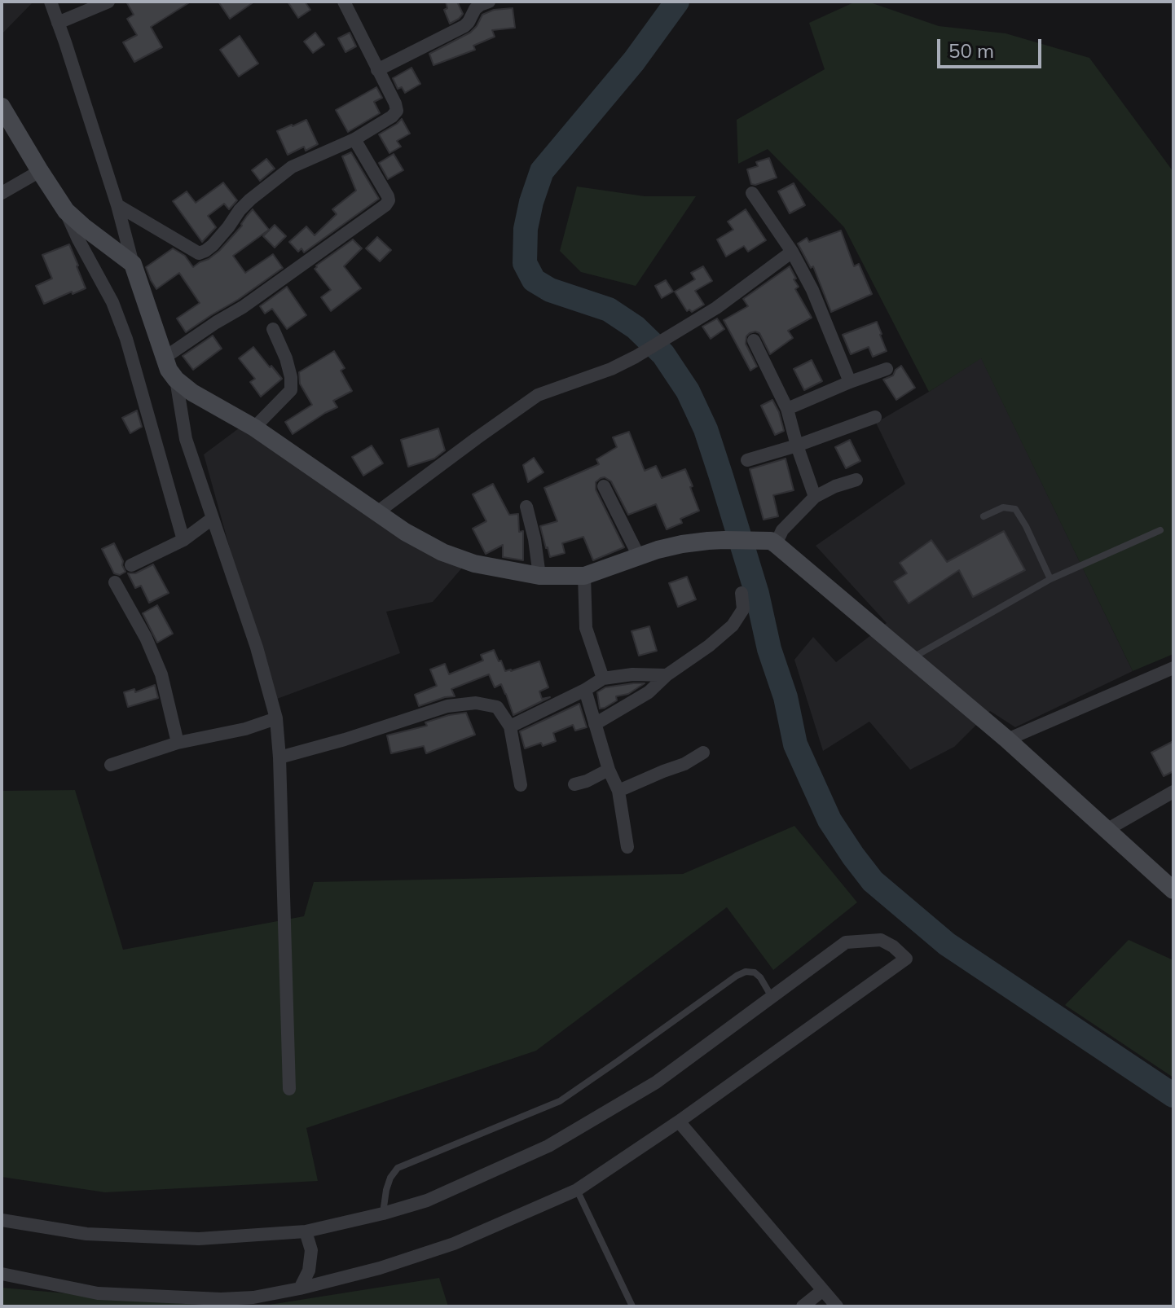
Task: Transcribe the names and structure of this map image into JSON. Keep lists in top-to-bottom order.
{
  "scale_bar": "50 m"
}
